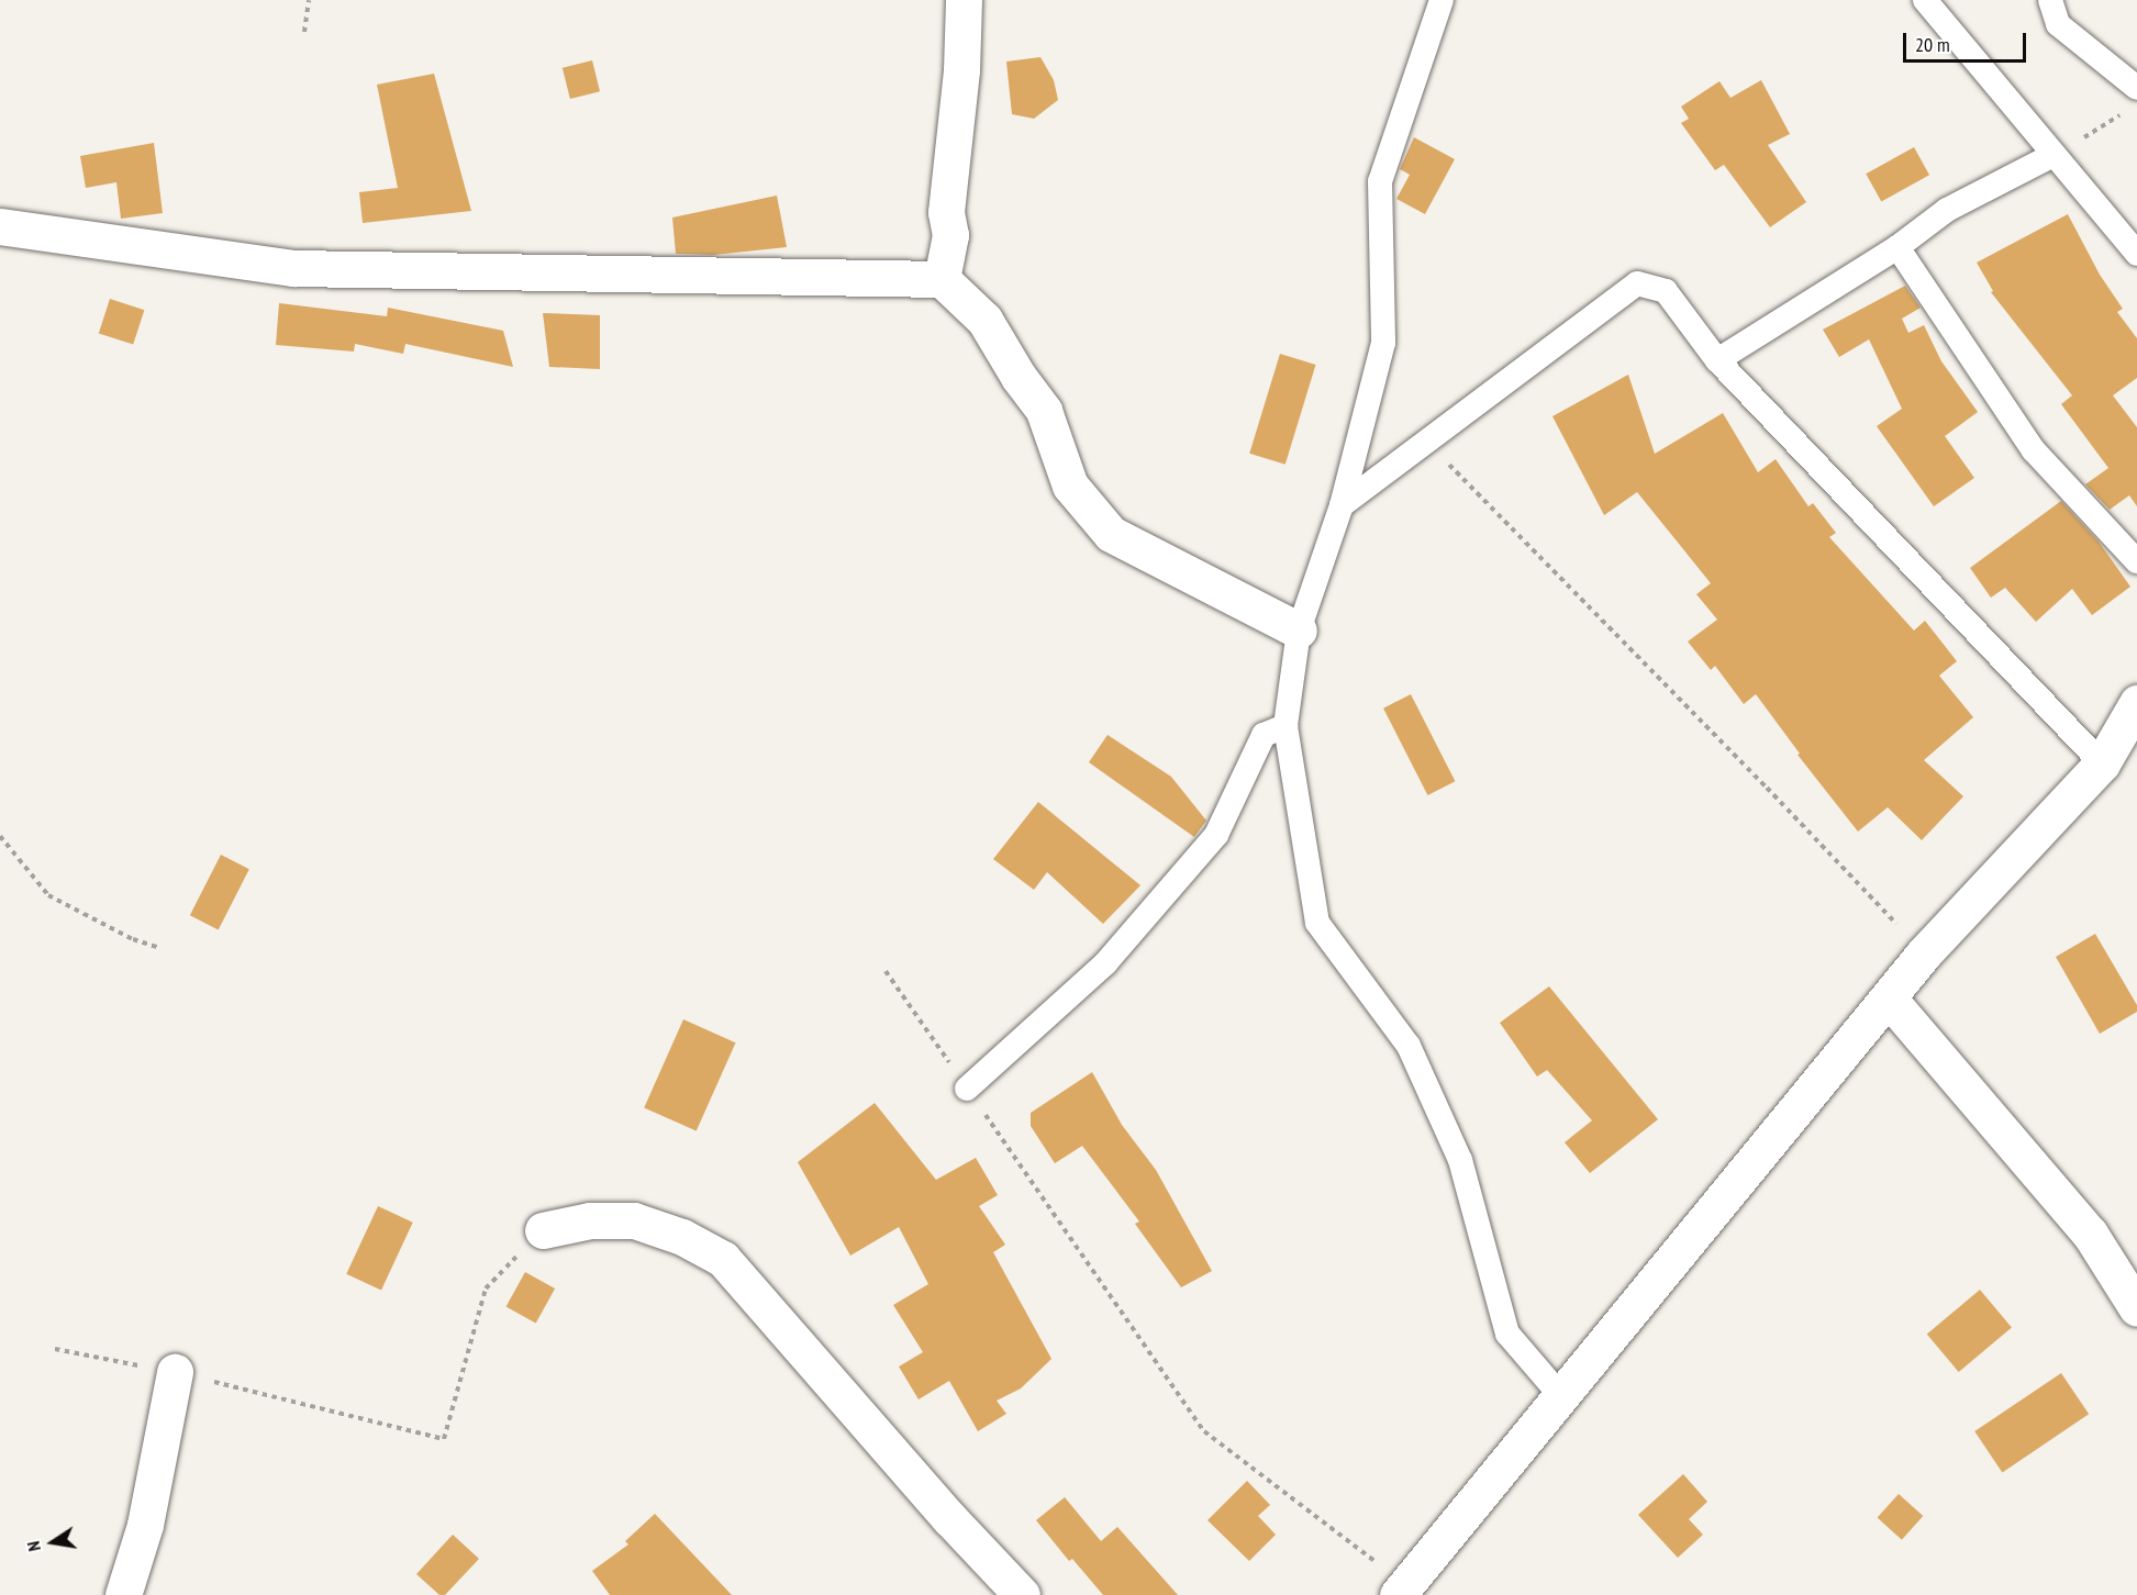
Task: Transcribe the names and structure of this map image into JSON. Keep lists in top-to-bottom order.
{
  "scale_bar": "20 m",
  "north": "left"
}
